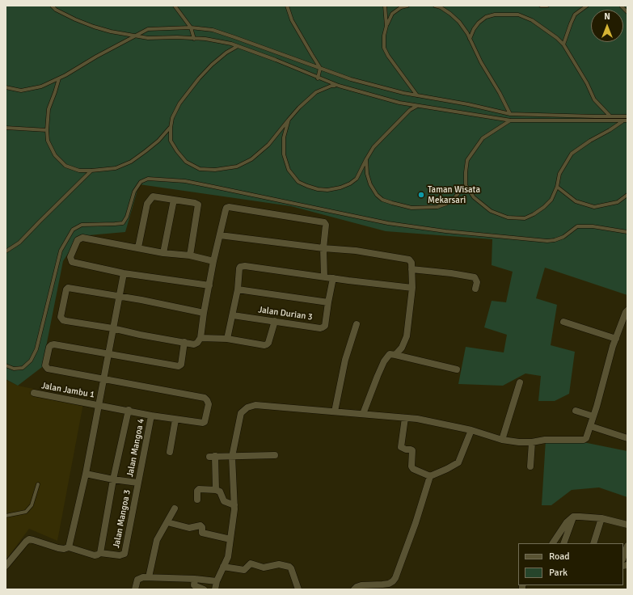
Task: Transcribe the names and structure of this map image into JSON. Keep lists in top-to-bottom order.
{
  "streets": {
    "street": [
      "Jalan Durian 3",
      "Jalan Jambu 1",
      "Jalan Mangoa 4",
      "Jalan Mangoa 3"
    ]
  },
  "crossings": [
    ["Jalan Jambu 1", "Jalan Mangoa 4"],
    ["Jalan Mangoa 4", "Jalan Mangoa 3"]
  ],
  "places": ["Taman Wisata Mekarsari"],
  "legend": ["Road", "Park"],
  "north": "top"
}
